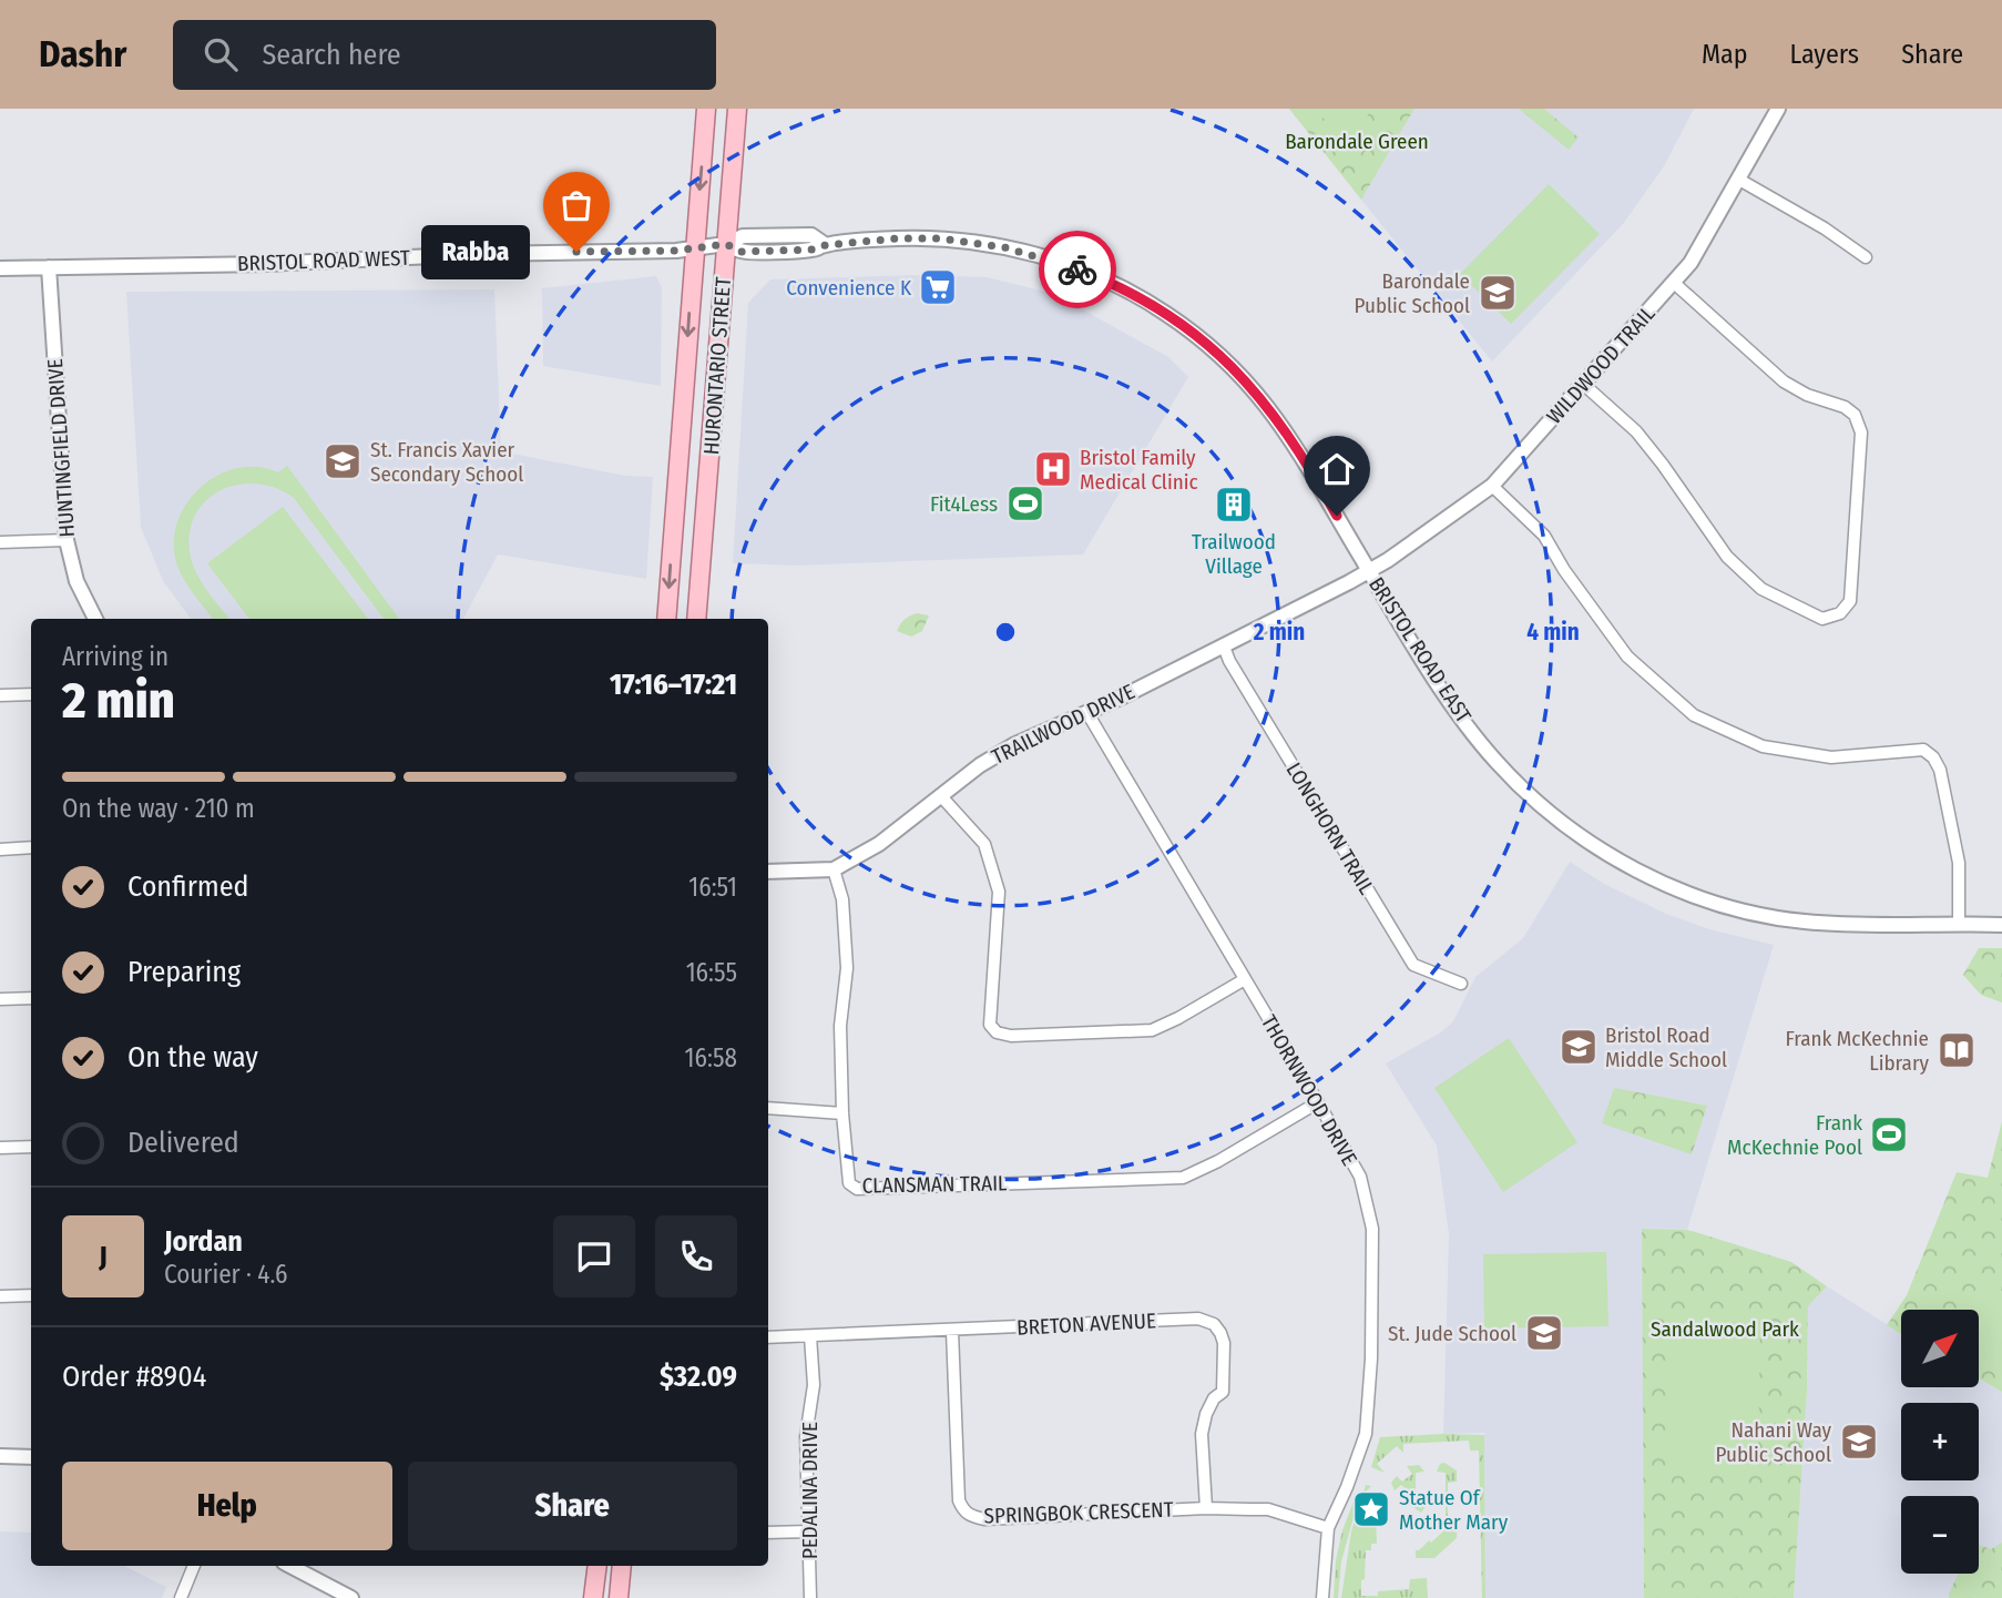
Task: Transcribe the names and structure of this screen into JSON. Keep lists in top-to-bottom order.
{
  "streets": {
    "main road": ["HURONTARIO STREET"],
    "street": [
      "BRISTOL ROAD WEST",
      "WILDWOOD TRAIL",
      "HUNTINGFIELD DRIVE",
      "BRISTOL ROAD EAST",
      "TRAILWOOD DRIVE",
      "LONGHORN TRAIL",
      "THORNWOOD DRIVE",
      "CLANSMAN TRAIL",
      "BRETON AVENUE",
      "PEDALINA DRIVE",
      "SPRINGBOK CRESCENT"
    ]
  },
  "crossings": [
    ["BRISTOL ROAD WEST", "HURONTARIO STREET"],
    ["BRISTOL ROAD WEST", "HUNTINGFIELD DRIVE"],
    ["BRISTOL ROAD WEST", "BRISTOL ROAD EAST"],
    ["WILDWOOD TRAIL", "BRISTOL ROAD EAST"],
    ["WILDWOOD TRAIL", "TRAILWOOD DRIVE"],
    ["HURONTARIO STREET", "BRISTOL ROAD EAST"],
    ["BRISTOL ROAD EAST", "TRAILWOOD DRIVE"],
    ["TRAILWOOD DRIVE", "LONGHORN TRAIL"],
    ["TRAILWOOD DRIVE", "THORNWOOD DRIVE"],
    ["TRAILWOOD DRIVE", "CLANSMAN TRAIL"],
    ["THORNWOOD DRIVE", "CLANSMAN TRAIL"],
    ["THORNWOOD DRIVE", "SPRINGBOK CRESCENT"],
    ["BRETON AVENUE", "PEDALINA DRIVE"],
    ["BRETON AVENUE", "SPRINGBOK CRESCENT"]
  ],
  "parks": ["Barondale Green", "Sandalwood Park"],
  "places": {
    "other": ["Rabba"],
    "supermarket": ["Convenience K"],
    "school or university": [
      "Barondale Public School",
      "St. Francis Xavier Secondary School",
      "Bristol Road Middle School",
      "St. Jude School",
      "Nahani Way Public School"
    ],
    "hospital": ["Bristol Family Medical Clinic"],
    "sports": ["Fit4Less", "Frank McKechnie Pool"],
    "building": ["Trailwood Village"],
    "library": ["Frank McKechnie Library"],
    "place": ["Statue Of Mother Mary"]
  },
  "north": "top right",
  "page": {
    "header": "Dashr",
    "search": "Search here",
    "nav": ["Map", "Layers", "Share"],
    "bubble": "Rabba",
    "heading": ["2 min", "Arriving in", "17:16–17:21"],
    "panel": [
      "Jordan",
      "Courier · 4.6",
      "Order #8904",
      "$32.09"
    ],
    "bar": "On the way · 210 m",
    "list": [
      ["Confirmed", "16:51"],
      ["Preparing", "16:55"],
      ["On the way", "16:58"],
      "Delivered"
    ],
    "round": "J",
    "map_buttons": ["+", "−"],
    "buttons": ["Help", "Share"]
  },
  "rings": ["2 min", "4 min"]
}
